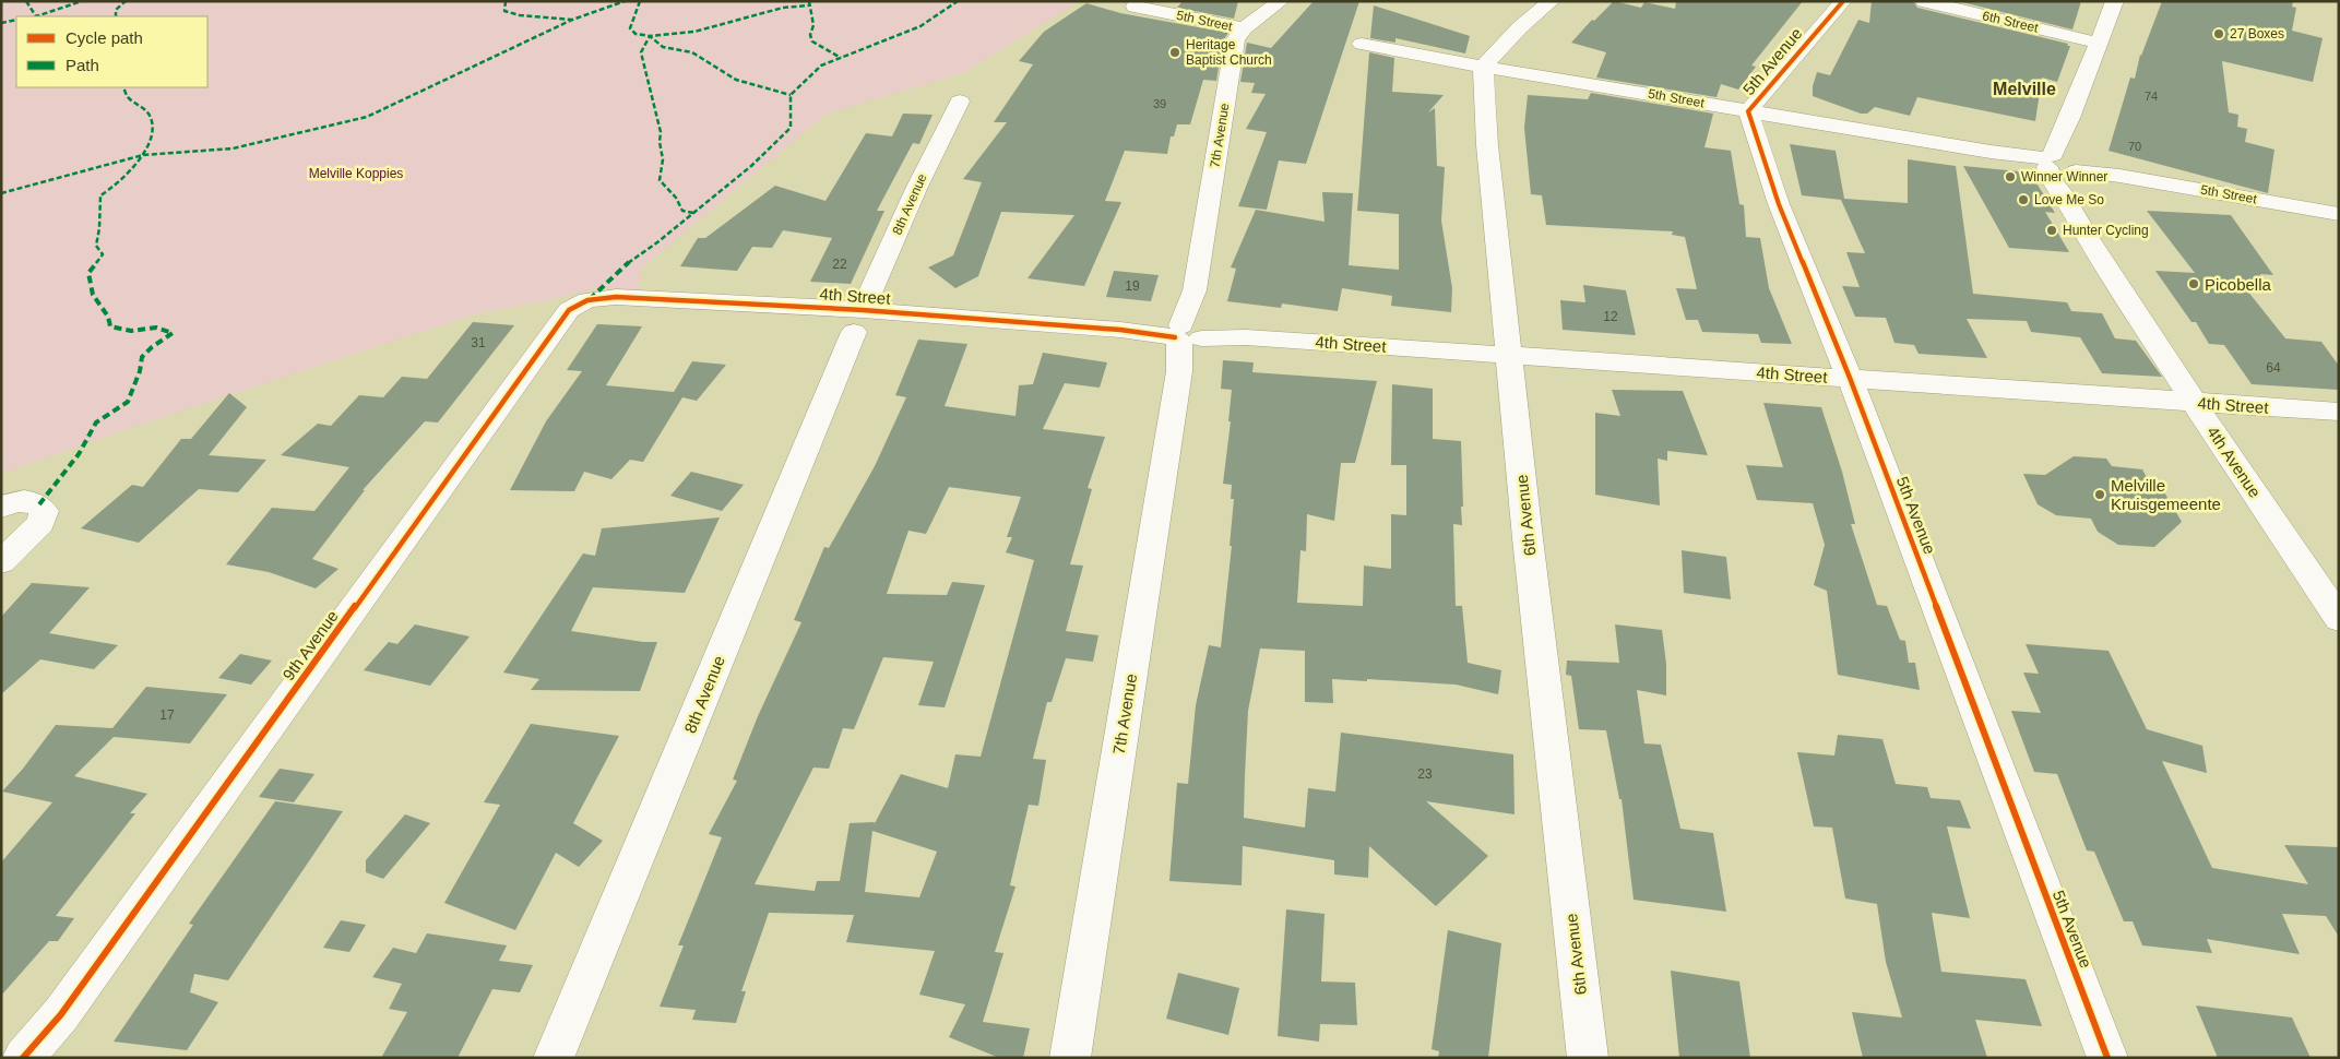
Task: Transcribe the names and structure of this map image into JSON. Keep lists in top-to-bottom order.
{
  "streets": {
    "street": [
      "5th Street",
      "6th Street",
      "5th Avenue",
      "7th Avenue",
      "8th Avenue",
      "4th Street",
      "4th Avenue",
      "6th Avenue",
      "9th Avenue"
    ]
  },
  "crossings": [
    ["5th Street", "5th Avenue"],
    ["5th Street", "7th Avenue"],
    ["5th Street", "4th Avenue"],
    ["5th Street", "6th Avenue"],
    ["6th Street", "4th Avenue"],
    ["5th Avenue", "4th Street"],
    ["7th Avenue", "4th Street"],
    ["8th Avenue", "4th Street"],
    ["4th Street", "4th Avenue"],
    ["4th Street", "6th Avenue"],
    ["4th Street", "9th Avenue"]
  ],
  "districts": ["Melville"],
  "parks": ["Melville Koppies"],
  "places": [
    "27 Boxes",
    "Heritage Baptist Church",
    "Winner Winner",
    "Love Me So",
    "Hunter Cycling",
    "Picobella",
    "Melville Kruisgemeente"
  ],
  "house_numbers": [
    "74",
    "39",
    "70",
    "22",
    "19",
    "12",
    "31",
    "64",
    "17",
    "23"
  ],
  "legend": ["Cycle path", "Path"]
}
